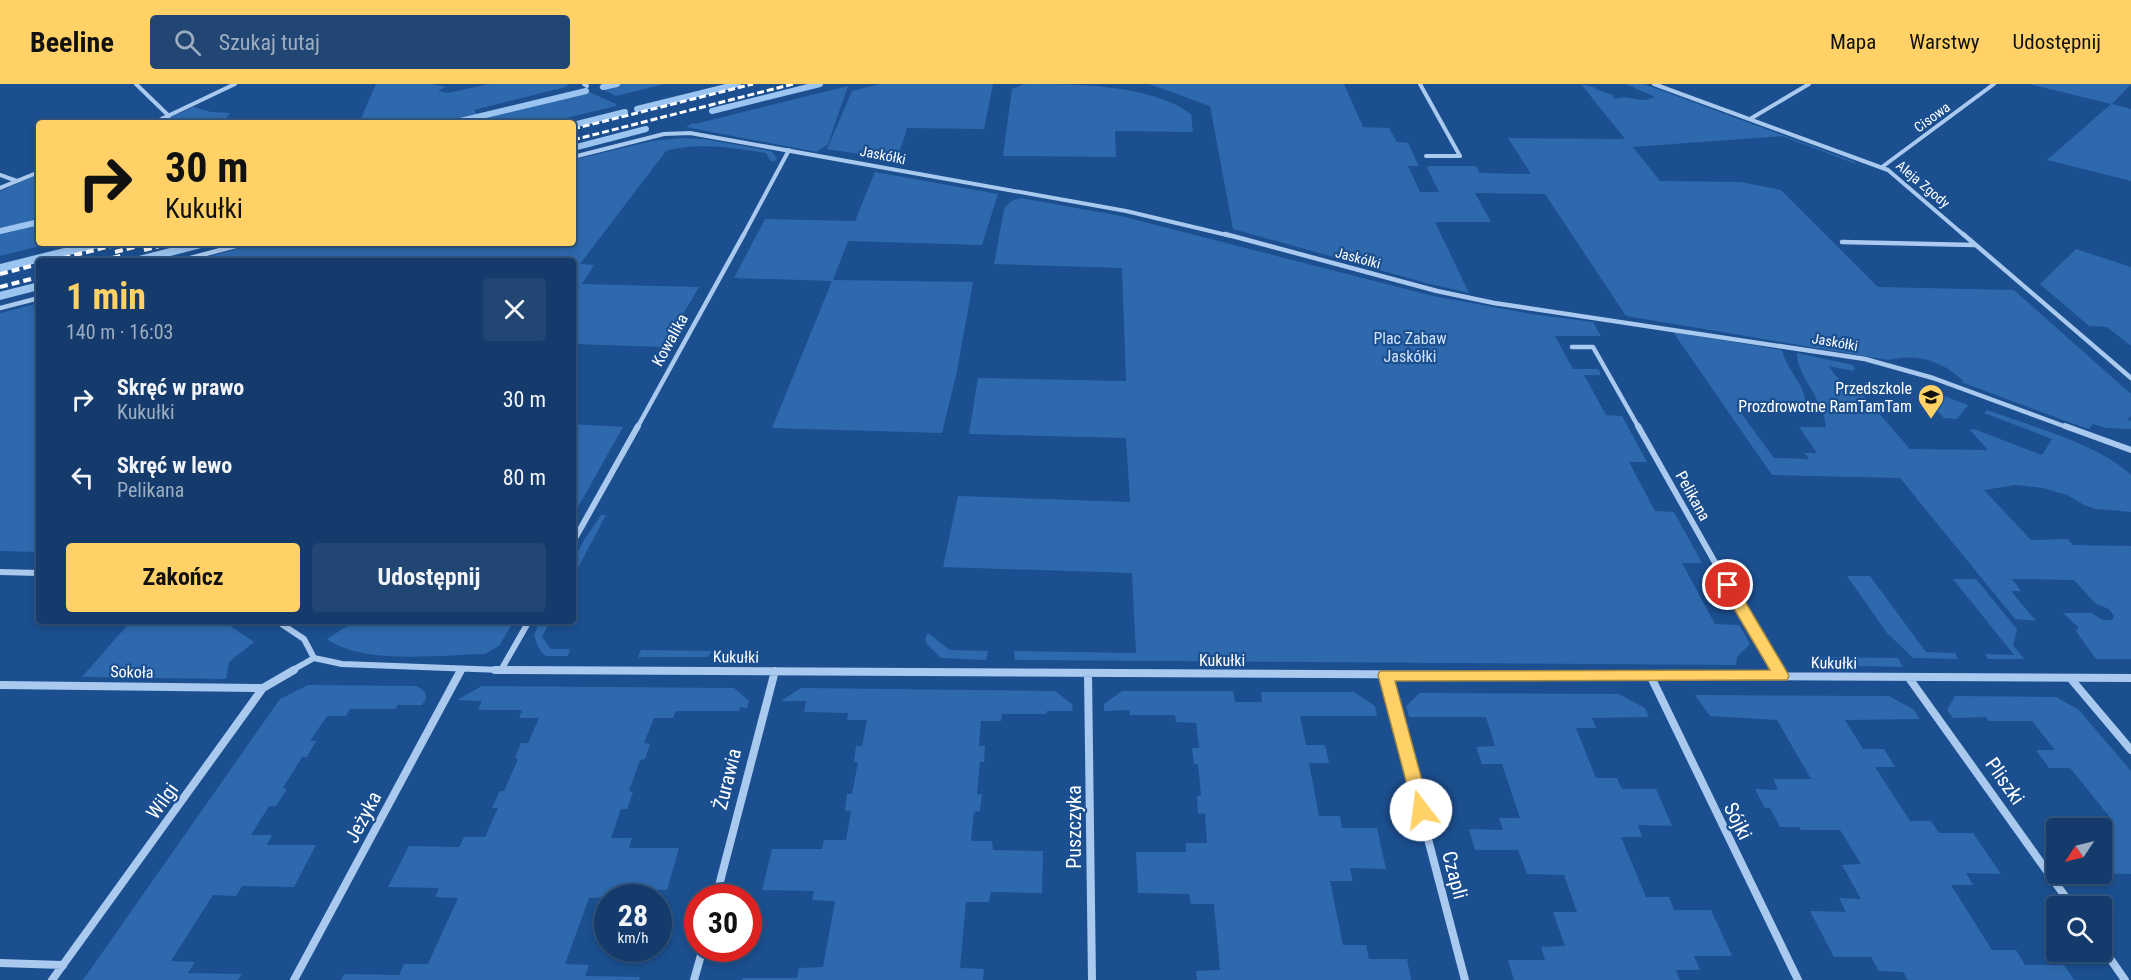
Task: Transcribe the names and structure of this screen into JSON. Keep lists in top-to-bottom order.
{
  "streets": {
    "street": [
      "Cisowa",
      "Jaskółki",
      "Aleja Zgody",
      "Kowalika",
      "Pelikana",
      "Kukułki",
      "Sokoła",
      "Żurawia",
      "Pliszki",
      "Wilgi",
      "Jeżyka",
      "Sójki",
      "Puszczyka",
      "Czapli"
    ]
  },
  "crossings": [
    ["Cisowa", "Aleja Zgody"],
    ["Jaskółki", "Kowalika"],
    ["Pelikana", "Kukułki"],
    ["Kukułki", "Żurawia"],
    ["Kukułki", "Pliszki"],
    ["Kukułki", "Wilgi"],
    ["Kukułki", "Jeżyka"],
    ["Kukułki", "Sójki"],
    ["Kukułki", "Puszczyka"],
    ["Kukułki", "Czapli"],
    ["Sokoła", "Wilgi"]
  ],
  "parks": ["Plac Zabaw Jaskółki"],
  "places": {
    "school or university": ["Przedszkole Prozdrowotne RamTamTam"]
  },
  "north": "bottom left",
  "page": {
    "header": "Beeline",
    "search": "Szukaj tutaj",
    "nav": ["Mapa", "Warstwy", "Udostępnij"],
    "turn": ["30 m", "Kukułki"],
    "heading": ["1 min", "140 m · 16:03"],
    "list": [
      {
        "name": "Skręć w prawo",
        "note": "Kukułki",
        "value": "30 m"
      },
      {
        "name": "Skręć w lewo",
        "note": "Pelikana",
        "value": "80 m"
      }
    ],
    "buttons": ["Zakończ", "Udostępnij"],
    "speed": "28 km/h",
    "limit": "30"
  }
}
